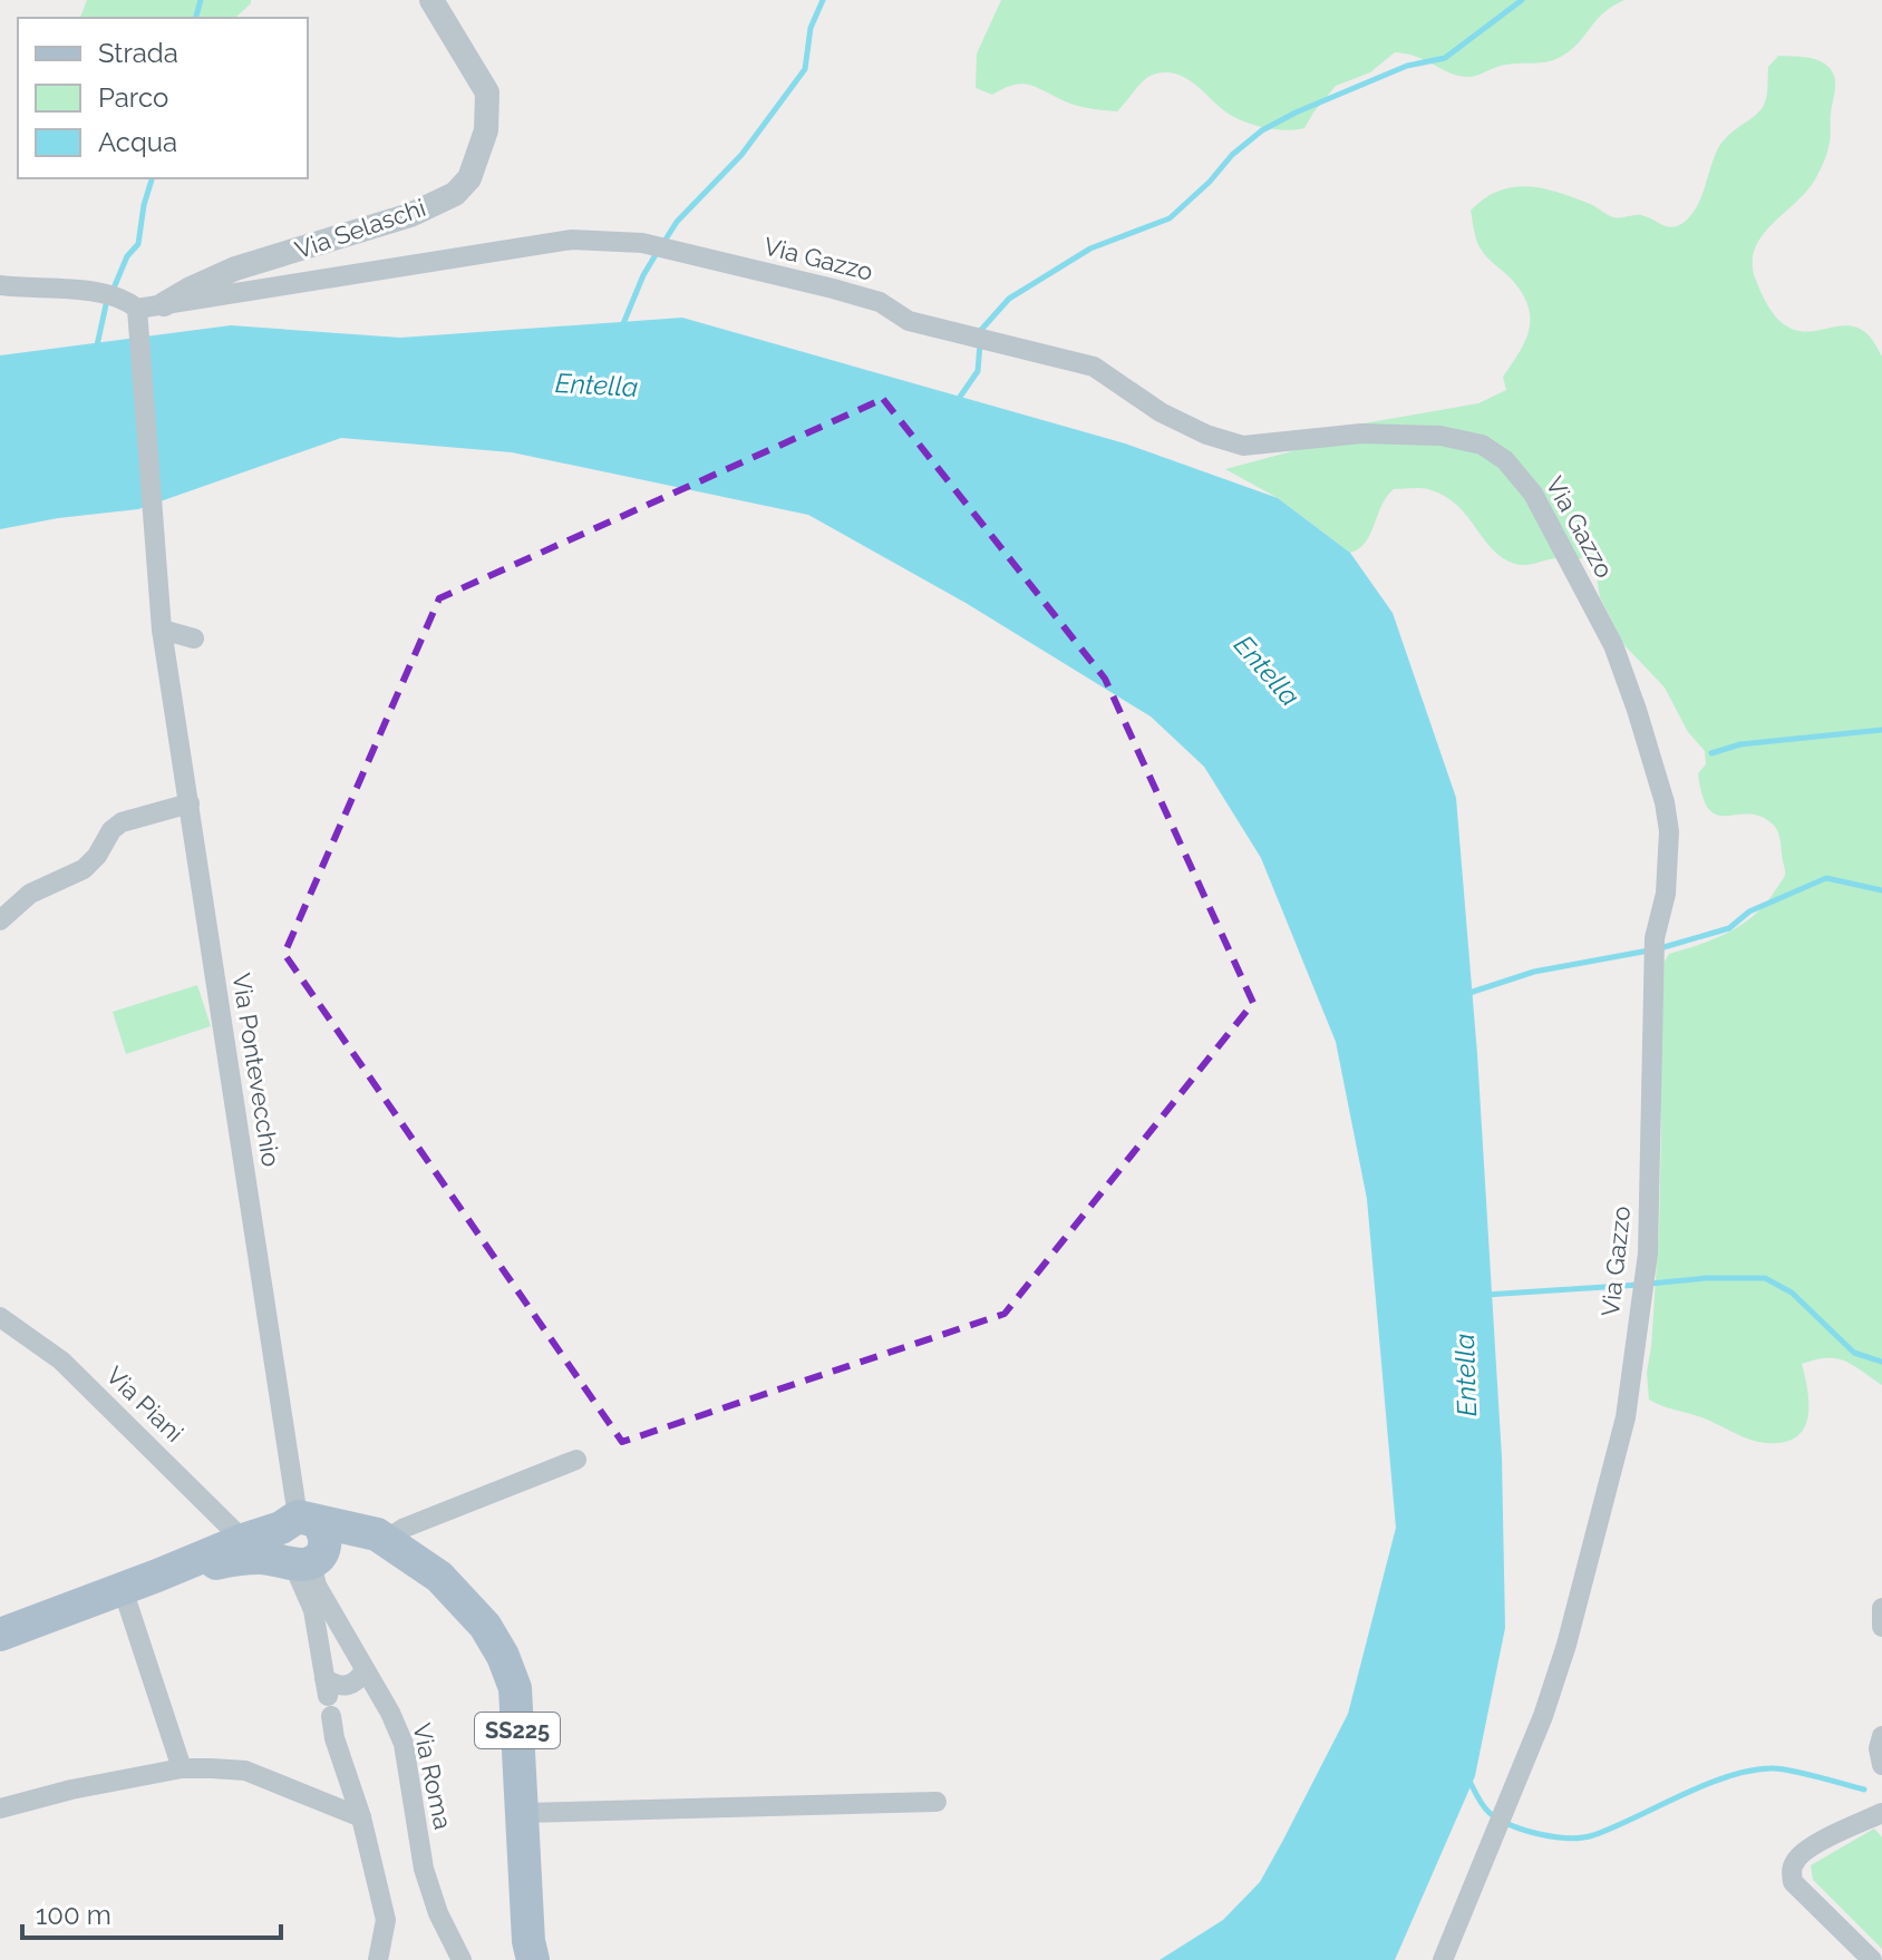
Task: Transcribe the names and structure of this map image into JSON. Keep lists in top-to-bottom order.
{
  "streets": {
    "main road": ["SS225"],
    "street": [
      "Via Selaschi",
      "Via Gazzo",
      "Via Pontevecchio",
      "Via Piani",
      "Via Roma"
    ]
  },
  "crossings": [
    ["Via Selaschi", "Via Gazzo"],
    ["Via Gazzo", "Via Pontevecchio"],
    ["Via Pontevecchio", "SS225"],
    ["Via Pontevecchio", "Via Roma"],
    ["Via Piani", "SS225"],
    ["SS225", "Via Roma"]
  ],
  "water": ["Entella"],
  "legend": ["Strada", "Parco", "Acqua"],
  "scale_bar": "100 m"
}
